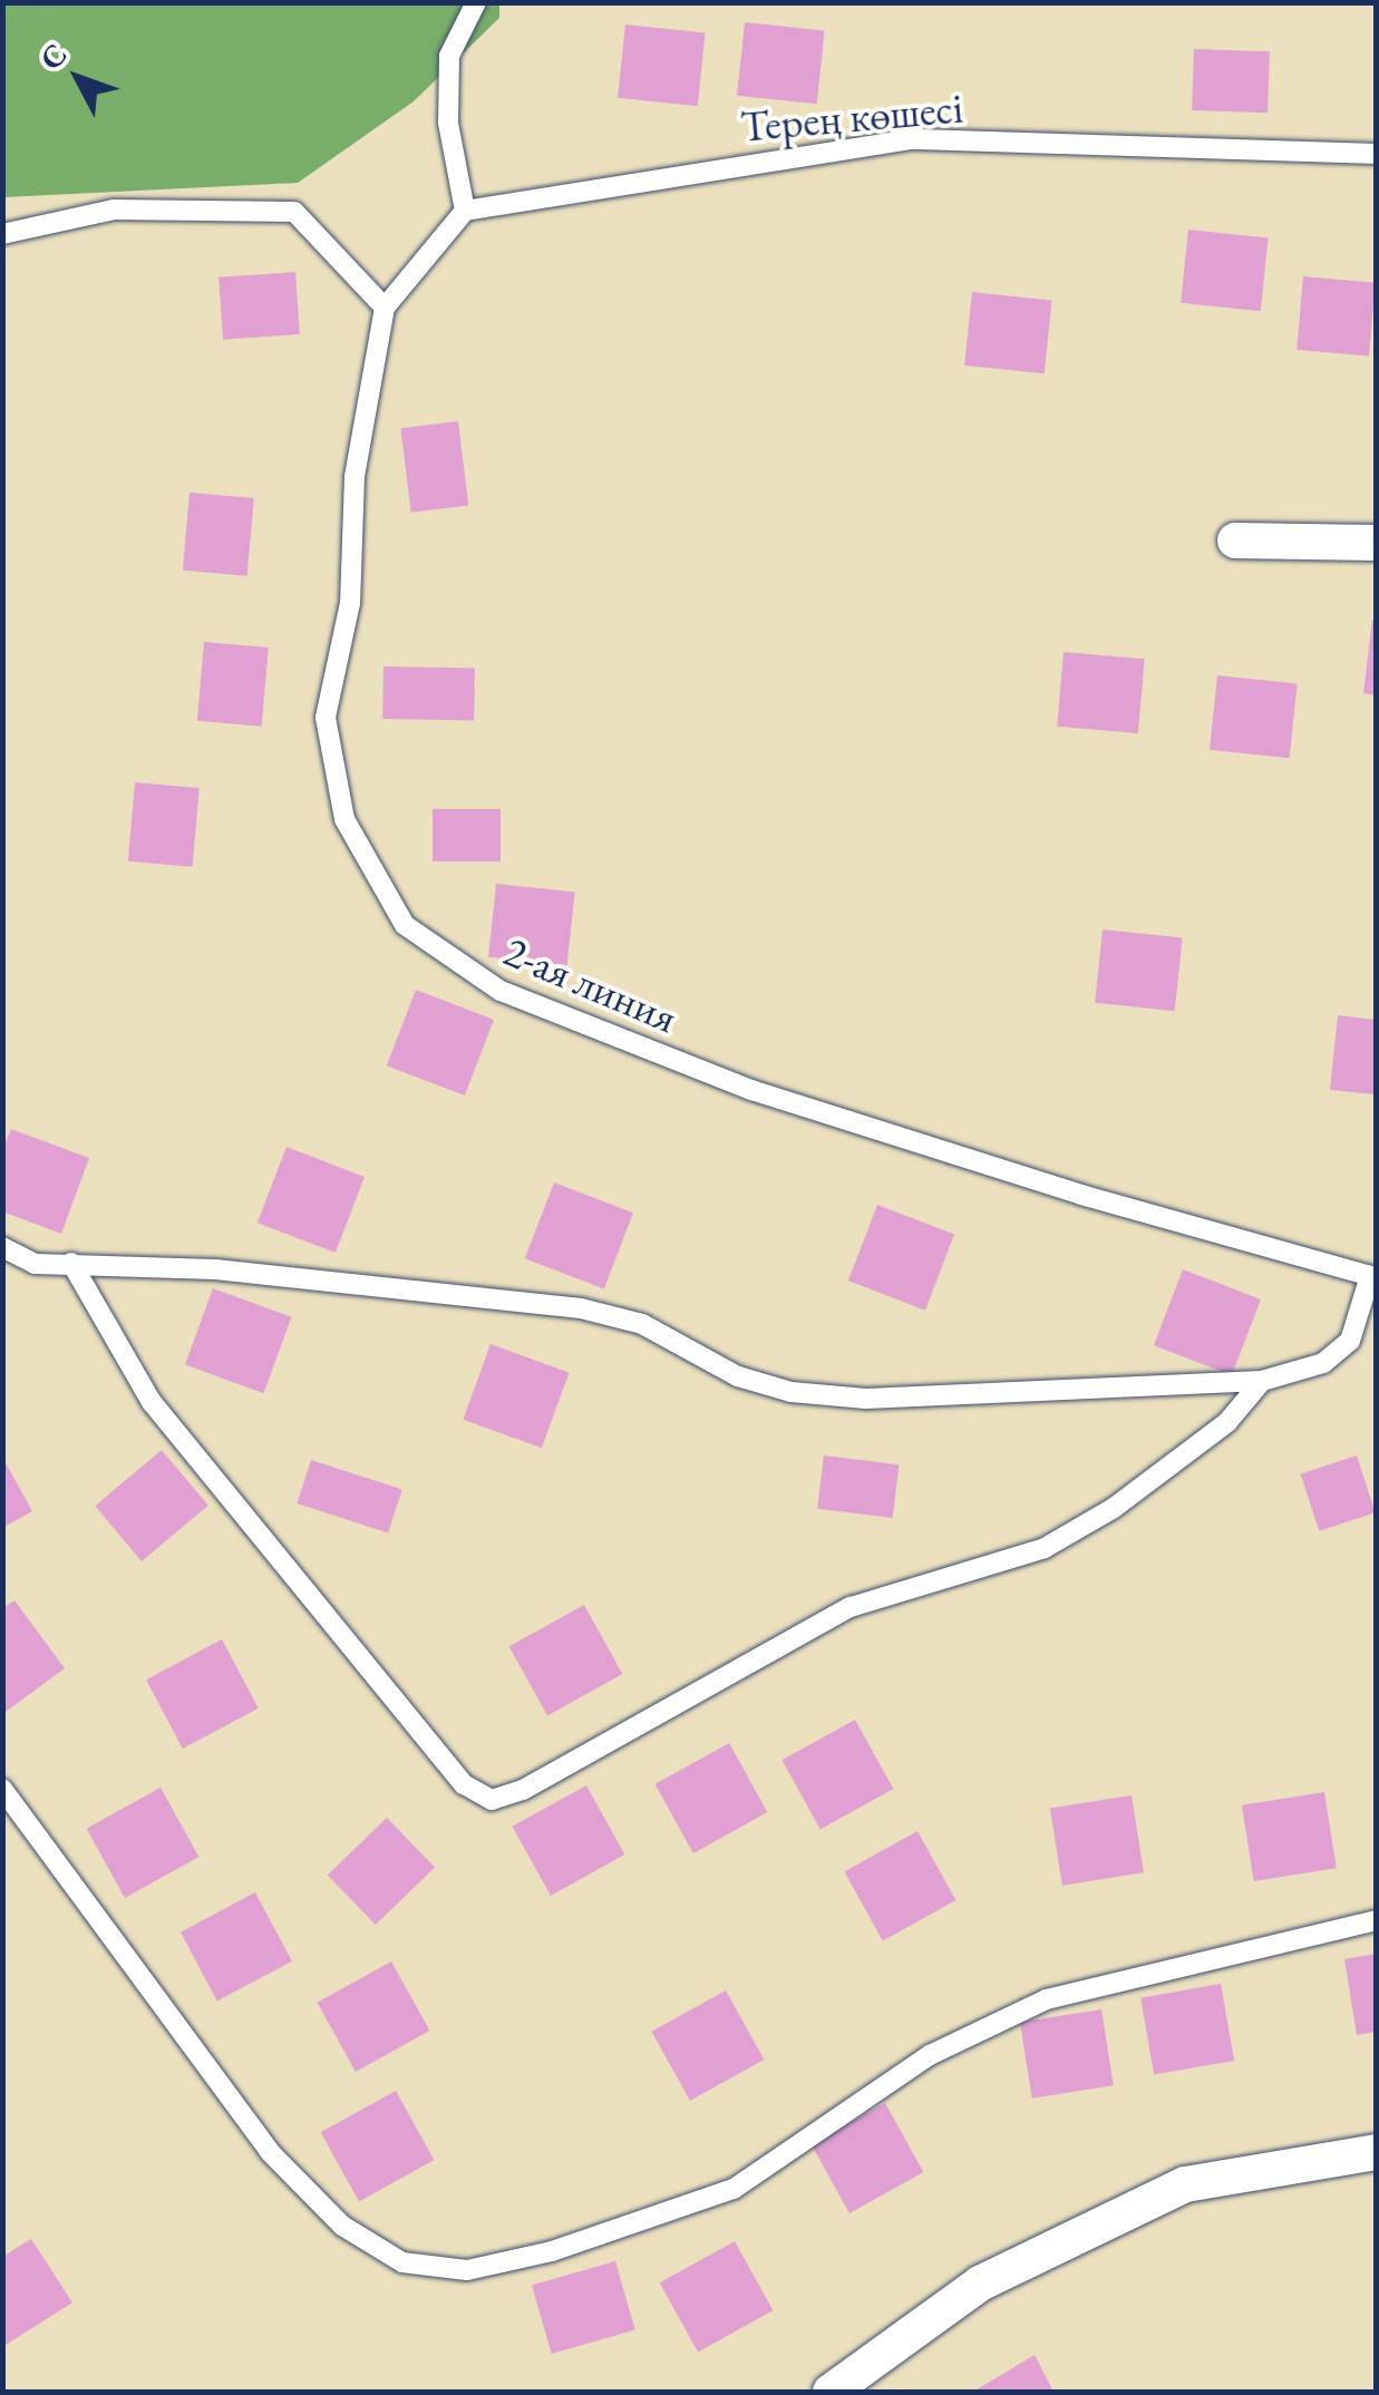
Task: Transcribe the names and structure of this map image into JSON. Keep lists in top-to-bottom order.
{
  "streets": {
    "lane": ["Терең көшесі", "2-ая линия"]
  },
  "north": "top left"
}
